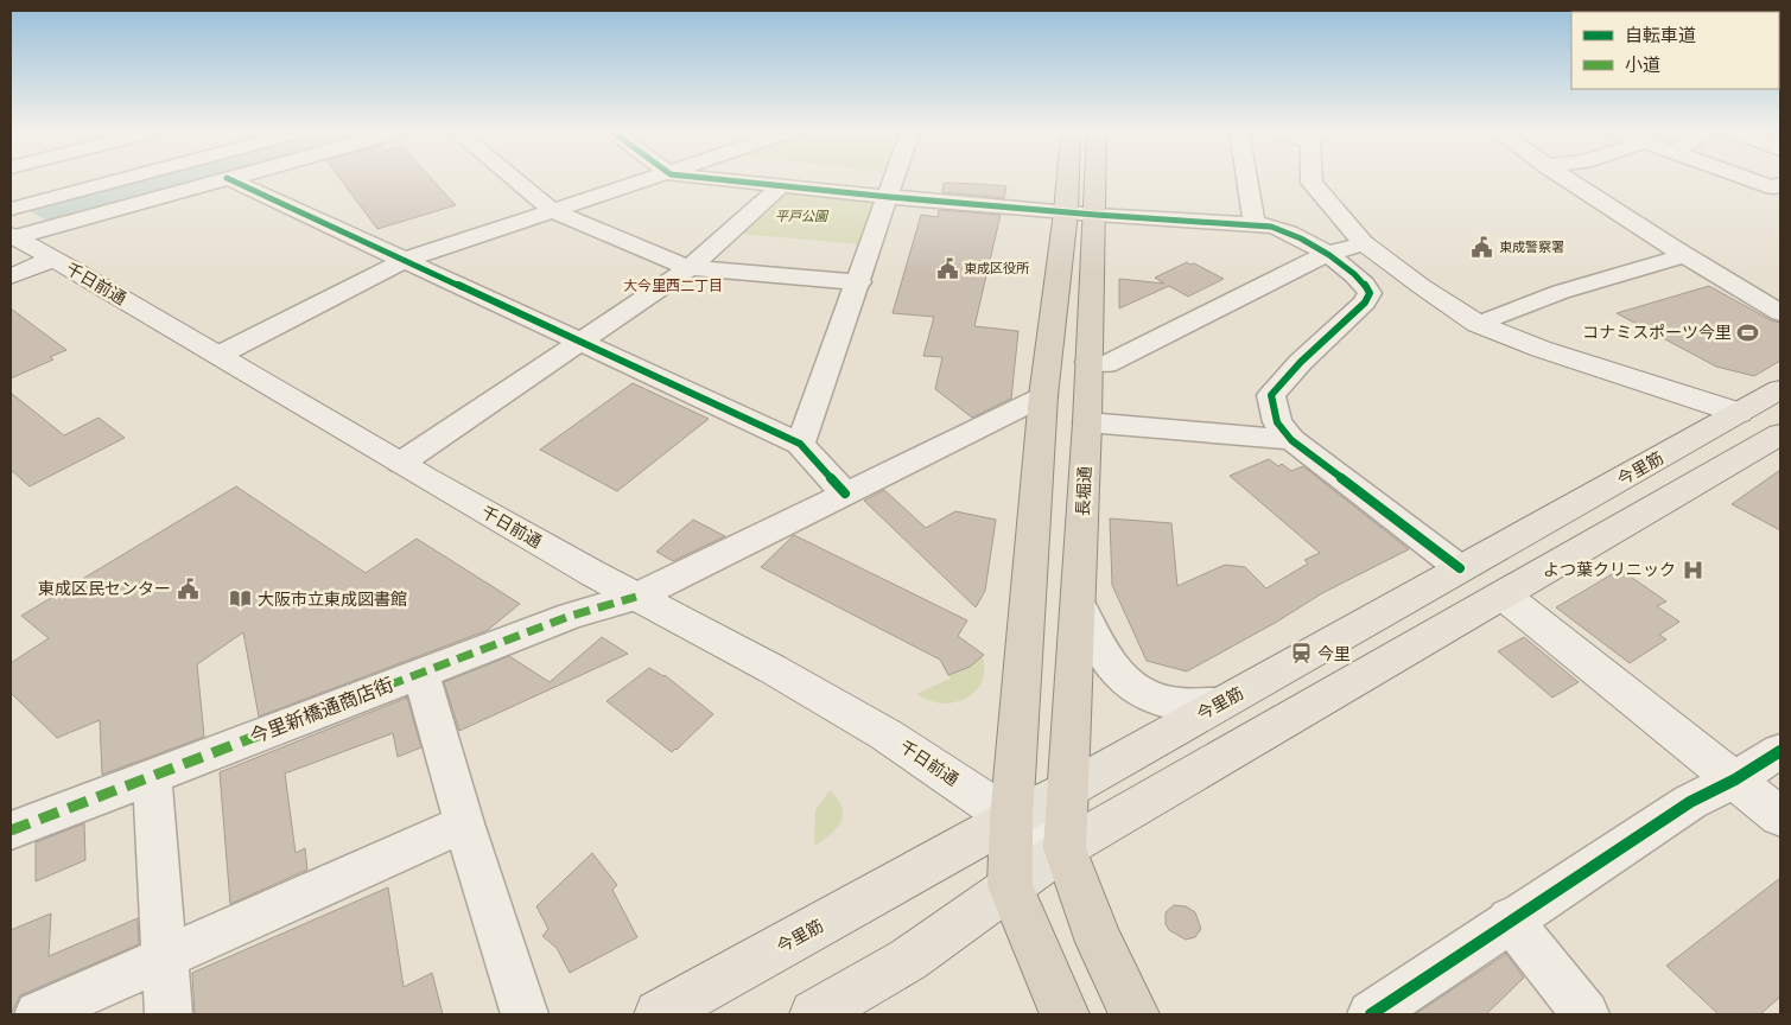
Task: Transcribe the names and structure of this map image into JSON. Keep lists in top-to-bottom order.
{
  "streets": {
    "highway": ["長堀通"],
    "main road": ["千日前通", "今里筋"],
    "street": ["今里新橋通商店街"]
  },
  "crossings": [
    ["千日前通", "今里筋"],
    ["千日前通", "長堀通"],
    ["千日前通", "今里新橋通商店街"],
    ["今里筋", "長堀通"],
    ["長堀通", "今里新橋通商店街"]
  ],
  "districts": ["大今里西二丁目"],
  "parks": ["平戸公園"],
  "places": {
    "public building": ["東成警察署", "東成区役所", "東成区民センター"],
    "sports": ["コナミスポーツ今里"],
    "hospital": ["よつ葉クリニック"],
    "library": ["大阪市立東成図書館"],
    "station": ["今里"]
  },
  "legend": ["自転車道", "小道"]
}
